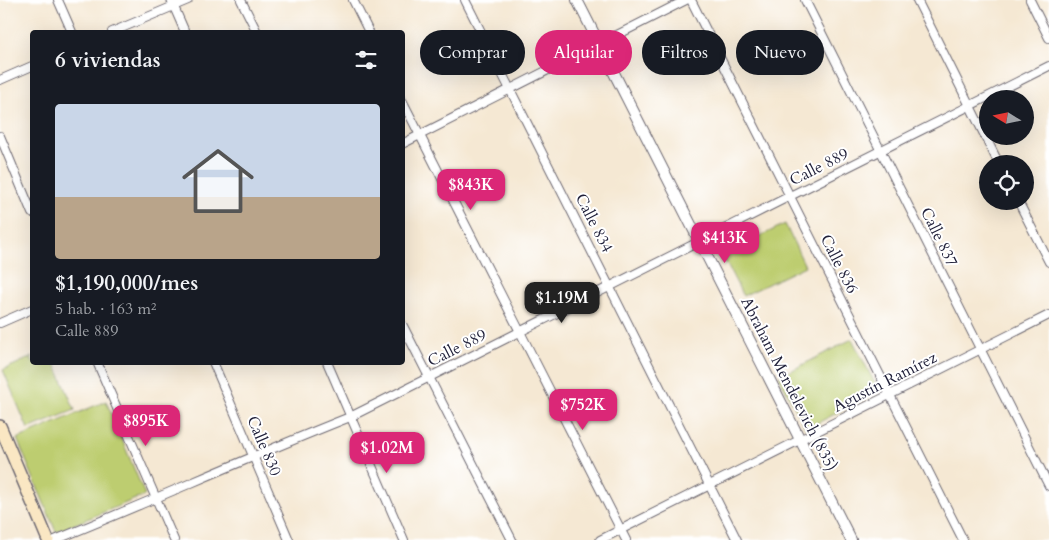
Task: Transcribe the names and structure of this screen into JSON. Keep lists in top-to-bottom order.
{
  "streets": {
    "street": [
      "Calle 889",
      "Calle 834",
      "Calle 837",
      "Calle 836",
      "Agustín Ramírez",
      "Abraham Mendelevich (835)",
      "Calle 830"
    ]
  },
  "crossings": [
    ["Calle 889", "Calle 834"],
    ["Calle 889", "Calle 837"],
    ["Calle 889", "Calle 836"],
    ["Calle 889", "Abraham Mendelevich (835)"],
    ["Calle 889", "Calle 830"],
    ["Calle 834", "Agustín Ramírez"],
    ["Calle 837", "Agustín Ramírez"],
    ["Calle 836", "Agustín Ramírez"],
    ["Agustín Ramírez", "Abraham Mendelevich (835)"]
  ],
  "north": "left",
  "page": {
    "chip": [
      "Comprar",
      "Alquilar",
      "Filtros",
      "Nuevo"
    ],
    "heading": "6 viviendas",
    "list": [
      {
        "name": "$1,190,000/mes",
        "note": "5 hab. · 163 m² · Calle 889"
      }
    ],
    "price": [
      "$843K",
      "$413K",
      "$1.19M",
      "$752K",
      "$895K",
      "$1.02M"
    ]
  }
}
